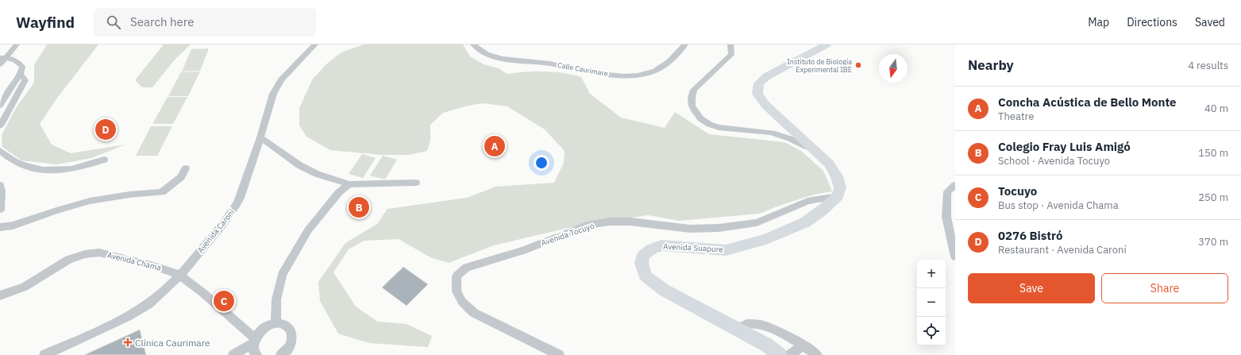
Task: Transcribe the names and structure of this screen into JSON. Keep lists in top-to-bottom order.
{
  "streets": {
    "street": [
      "Calle Caurimare",
      "Avenida Caroní",
      "Avenida Tocuyo",
      "Avenida Suapure",
      "Avenida Chama"
    ]
  },
  "crossings": [
    ["Avenida Caroní", "Avenida Chama"],
    ["Avenida Tocuyo", "Avenida Suapure"]
  ],
  "places": {
    "other": ["Instituto de Biología Experimental IBE"],
    "health": ["Clínica Caurimare"]
  },
  "north": "bottom",
  "page": {
    "header": "Wayfind",
    "search": "Search here",
    "nav": ["Map", "Directions", "Saved"],
    "heading": ["Nearby", "4 results"],
    "list": [
      {
        "mark": "A",
        "name": "Concha Acústica de Bello Monte",
        "note": "Theatre",
        "value": "40 m"
      },
      {
        "mark": "B",
        "name": "Colegio Fray Luis Amigó",
        "note": "School · Avenida Tocuyo",
        "value": "150 m"
      },
      {
        "mark": "C",
        "name": "Tocuyo",
        "note": "Bus stop · Avenida Chama",
        "value": "250 m"
      },
      {
        "mark": "D",
        "name": "0276 Bistró",
        "note": "Restaurant · Avenida Caroní",
        "value": "370 m"
      }
    ],
    "pins": [
      "D",
      "A",
      "B",
      "C"
    ],
    "map_buttons": ["+", "−"],
    "buttons": ["Save", "Share"]
  }
}
